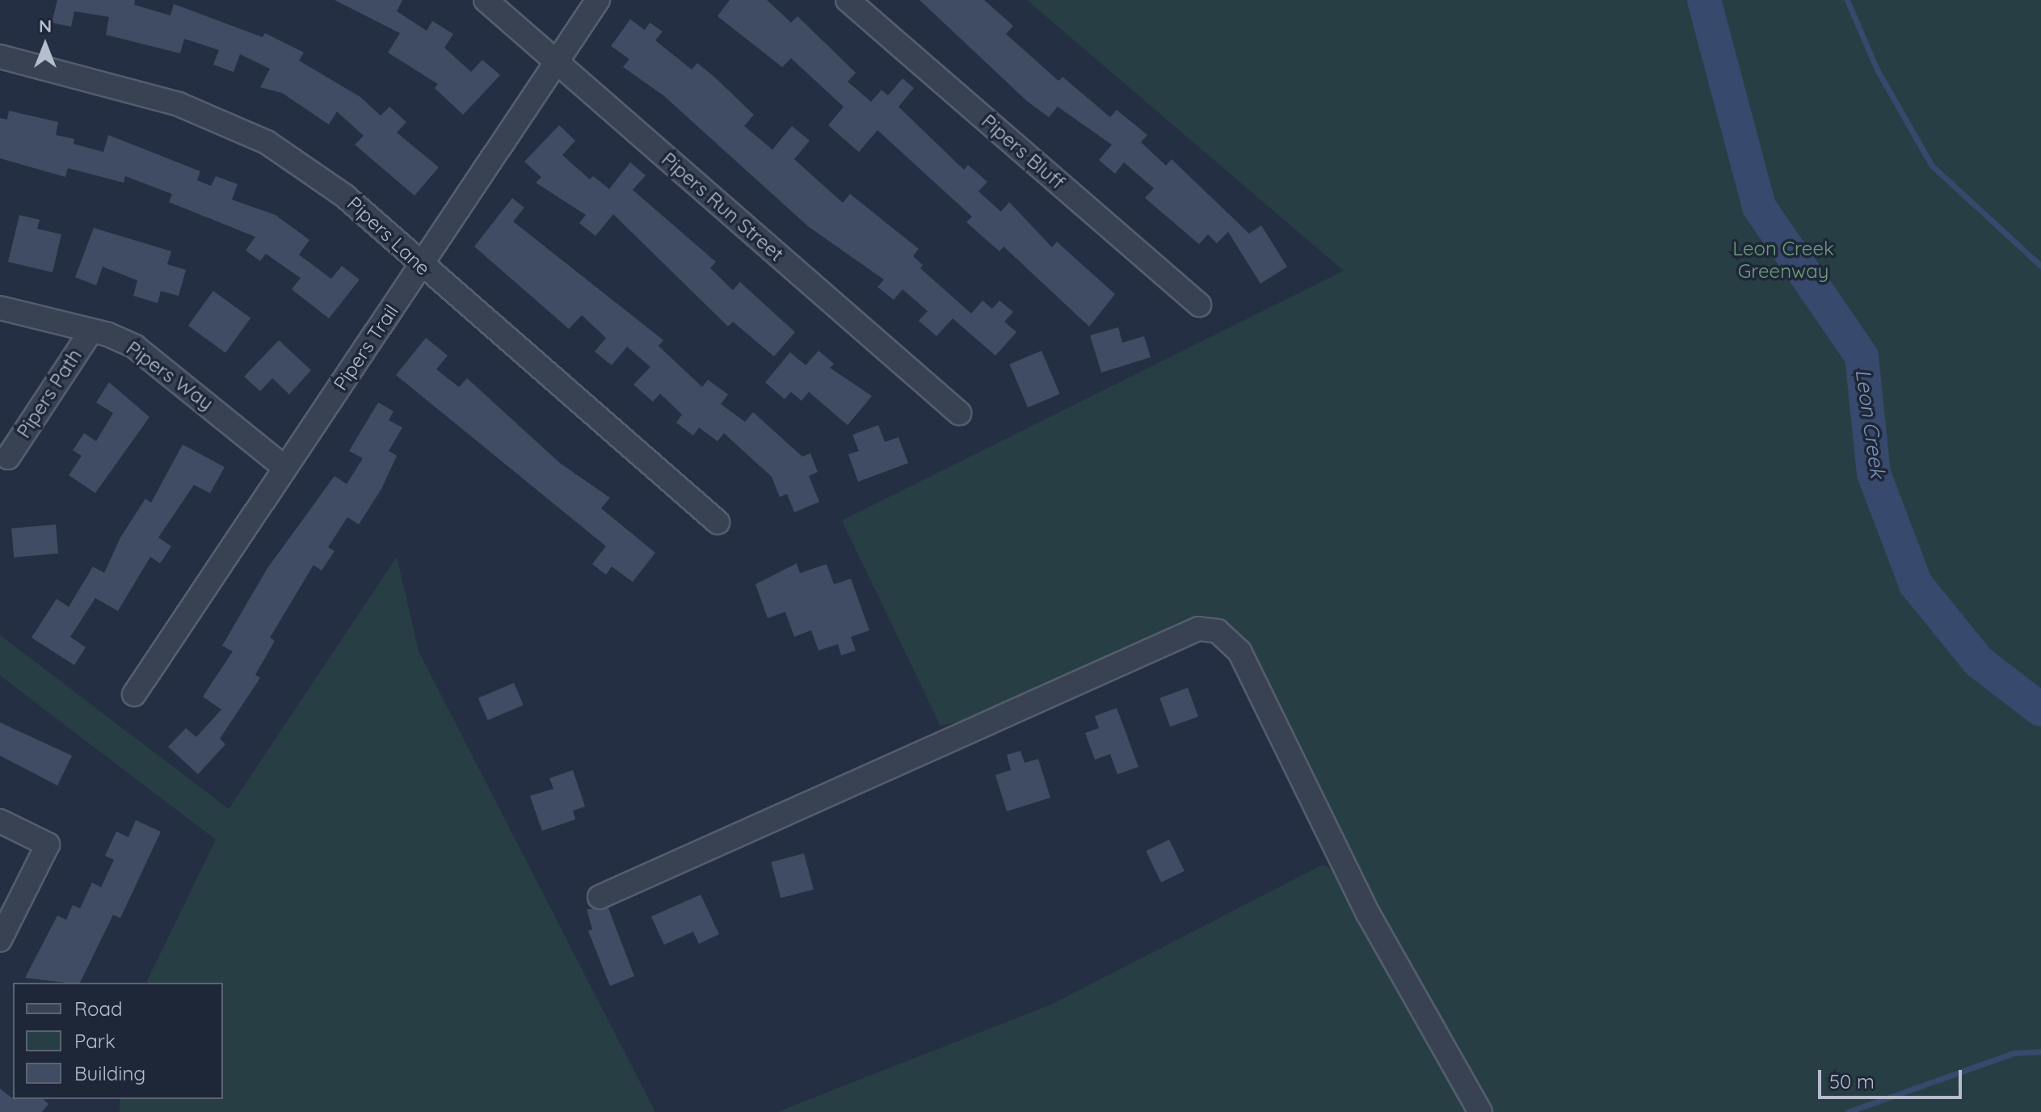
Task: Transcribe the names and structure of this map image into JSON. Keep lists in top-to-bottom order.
{
  "streets": {
    "street": [
      "Pipers Bluff",
      "Pipers Run Street",
      "Pipers Lane",
      "Pipers Trail",
      "Pipers Way",
      "Pipers Path"
    ]
  },
  "crossings": [
    ["Pipers Run Street", "Pipers Trail"],
    ["Pipers Lane", "Pipers Trail"],
    ["Pipers Trail", "Pipers Way"],
    ["Pipers Way", "Pipers Path"]
  ],
  "water": ["Leon Creek"],
  "parks": ["Leon Creek Greenway"],
  "legend": ["Road", "Park", "Building"],
  "scale_bar": "50 m",
  "north": "top"
}
